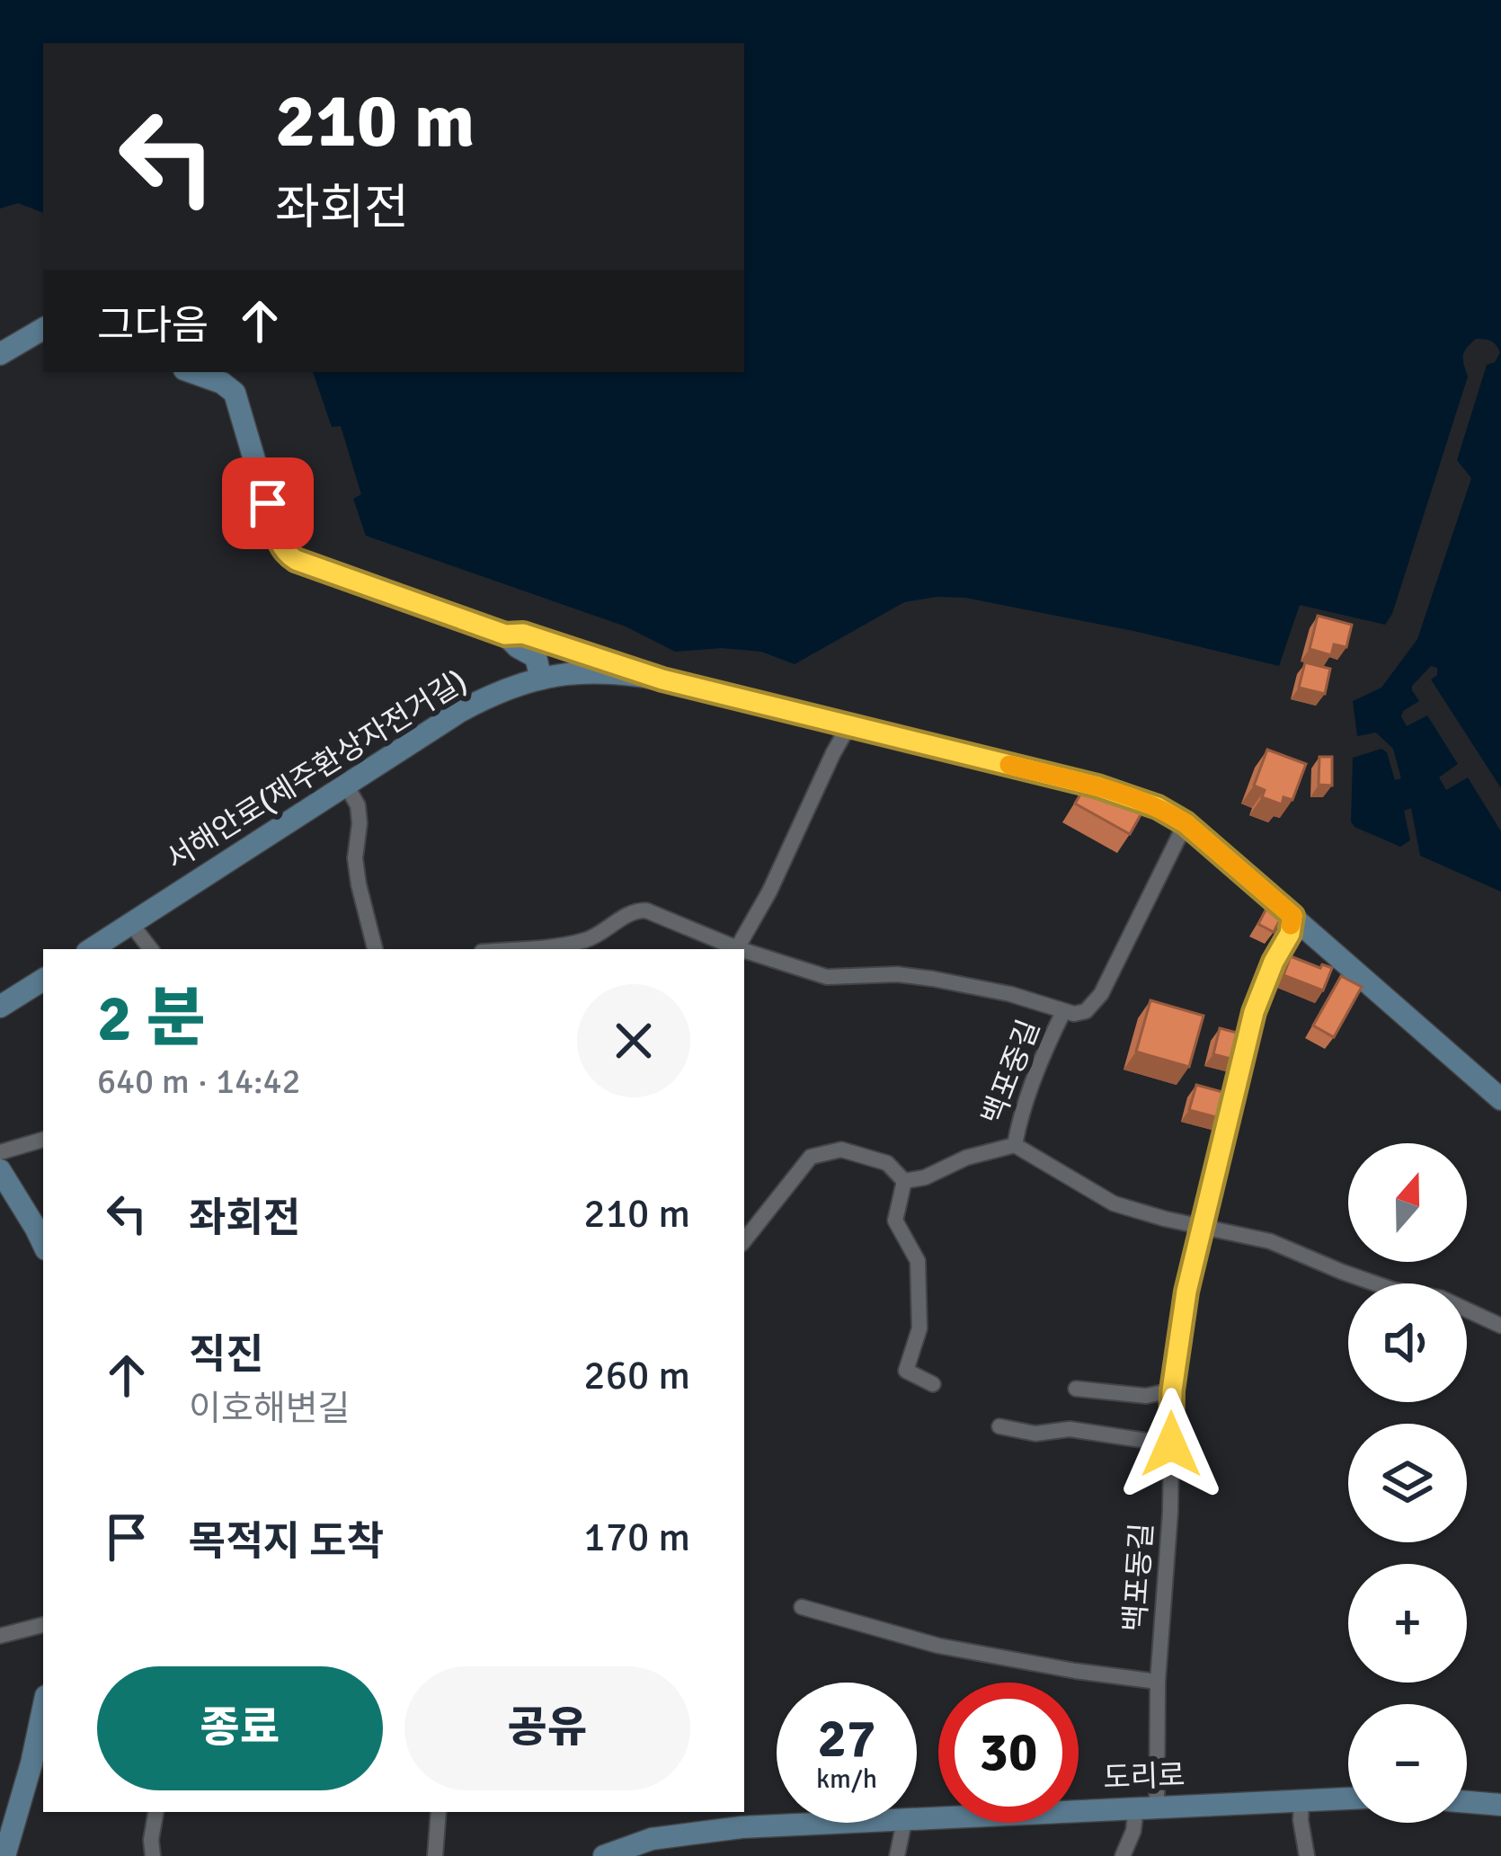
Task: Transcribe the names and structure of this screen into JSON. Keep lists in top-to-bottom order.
{
  "streets": {
    "street": [
      "서해안로(제주환상자전거길)",
      "백포중길",
      "백포동길",
      "도리로"
    ]
  },
  "crossings": [
    ["서해안로(제주환상자전거길)", "백포동길"],
    ["백포동길", "도리로"]
  ],
  "north": "top",
  "page": {
    "turn": ["210 m", "좌회전"],
    "then": "그다음",
    "heading": ["2 분", "640 m · 14:42"],
    "list": [
      {
        "name": "좌회전",
        "value": "210 m"
      },
      {
        "name": "직진",
        "note": "이호해변길",
        "value": "260 m"
      },
      {
        "name": "목적지 도착",
        "value": "170 m"
      }
    ],
    "map_buttons": ["+", "−"],
    "buttons": ["종료", "공유"],
    "speed": "27 km/h",
    "limit": "30"
  }
}
